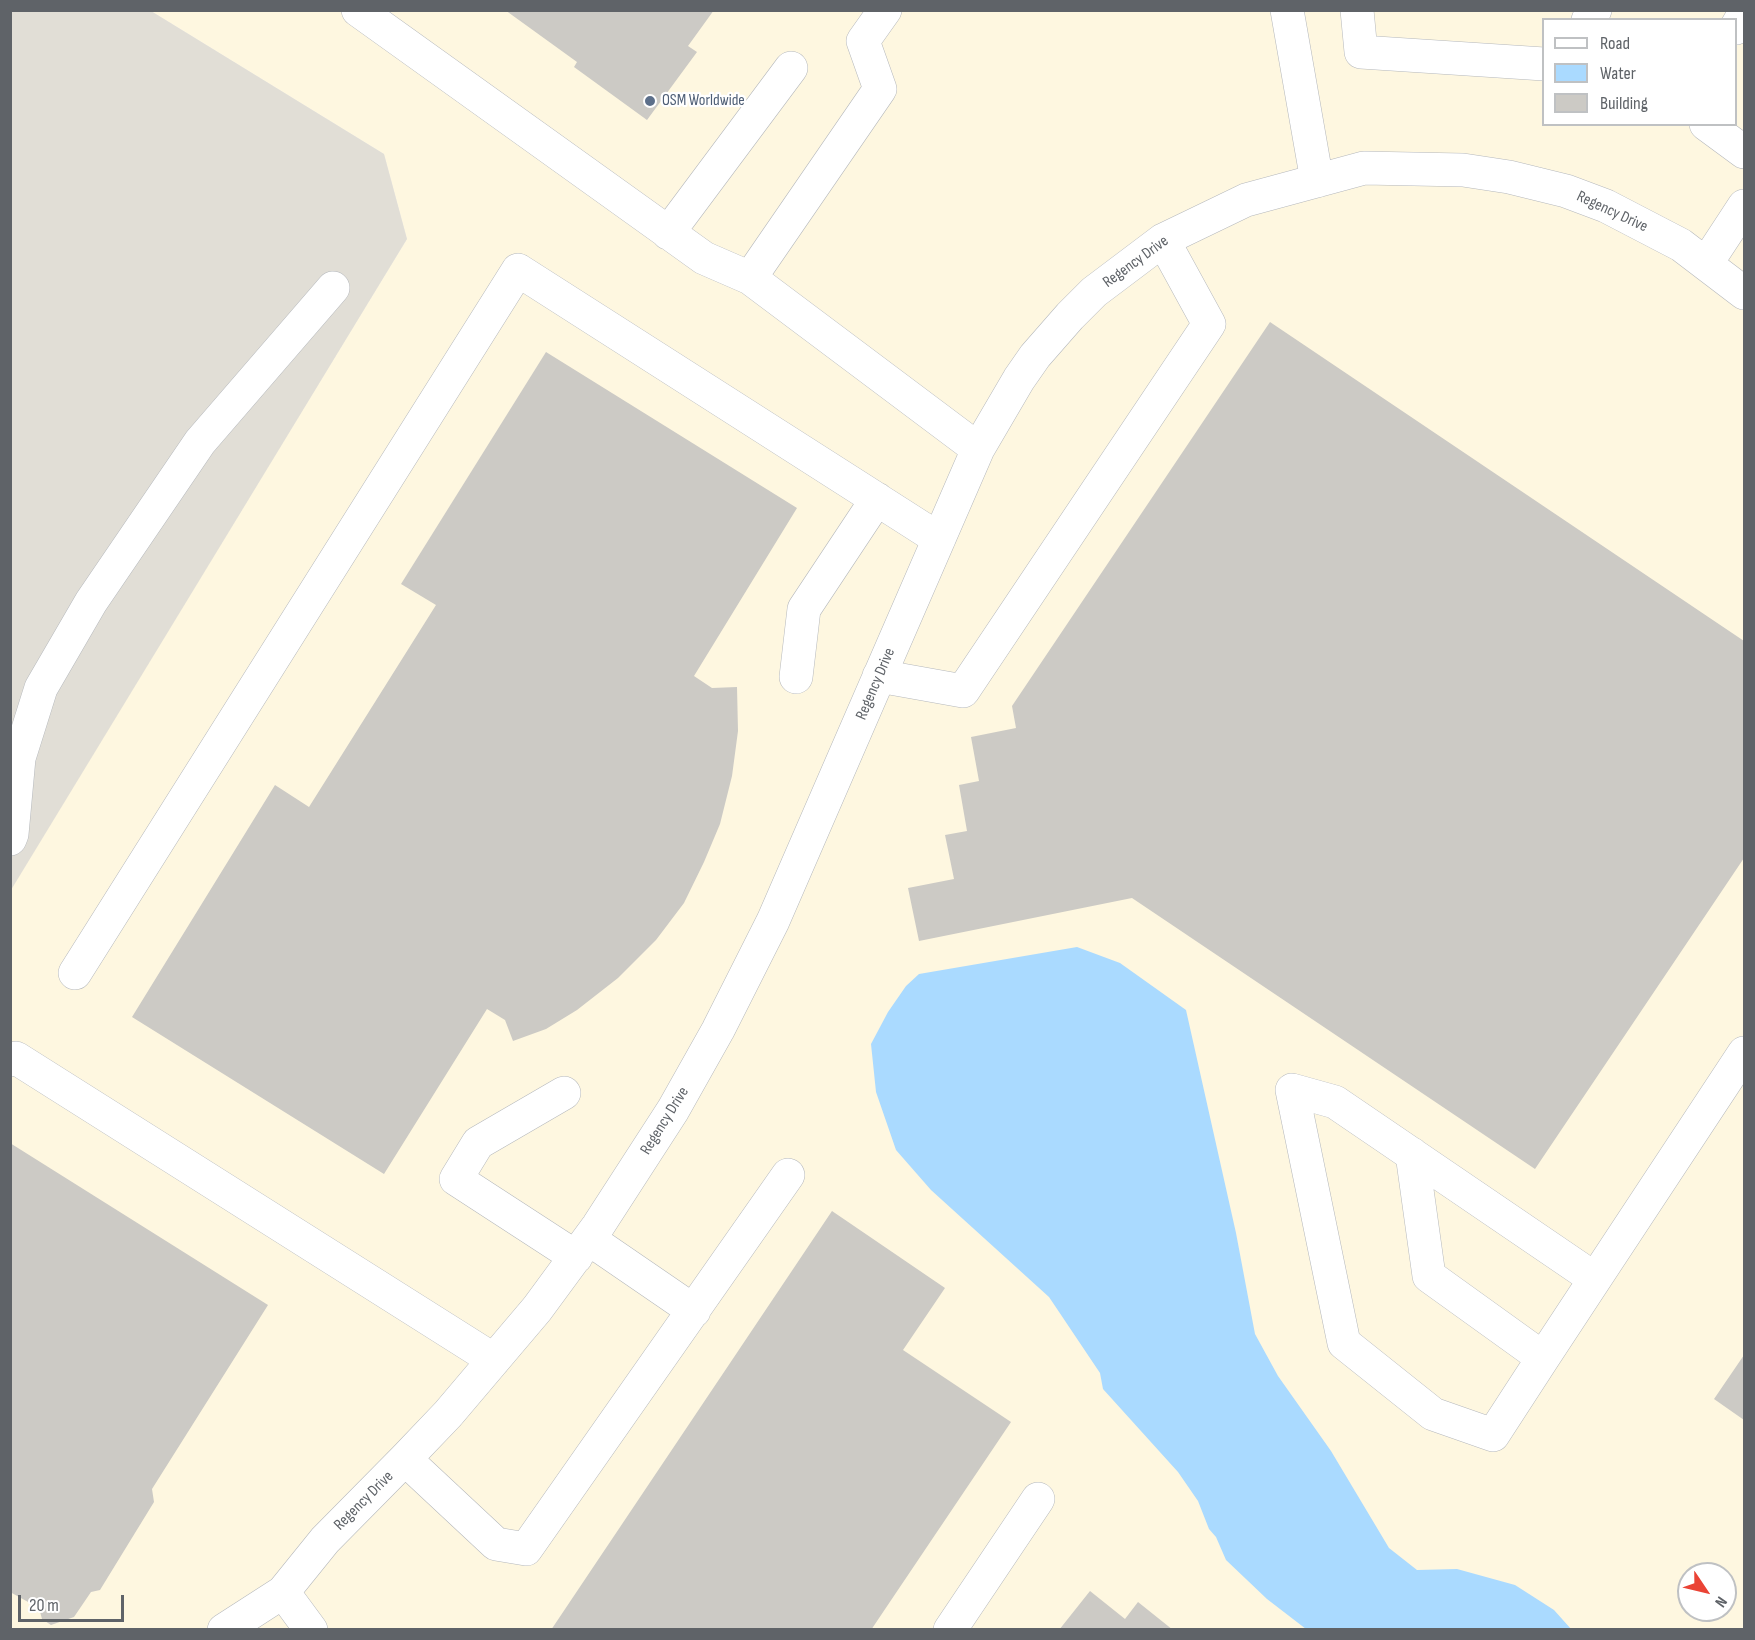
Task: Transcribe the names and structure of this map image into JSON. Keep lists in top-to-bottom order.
{
  "streets": {
    "street": ["Regency Drive"]
  },
  "places": ["OSM Worldwide"],
  "legend": ["Road", "Water", "Building"],
  "scale_bar": "20 m",
  "north": "bottom right"
}
